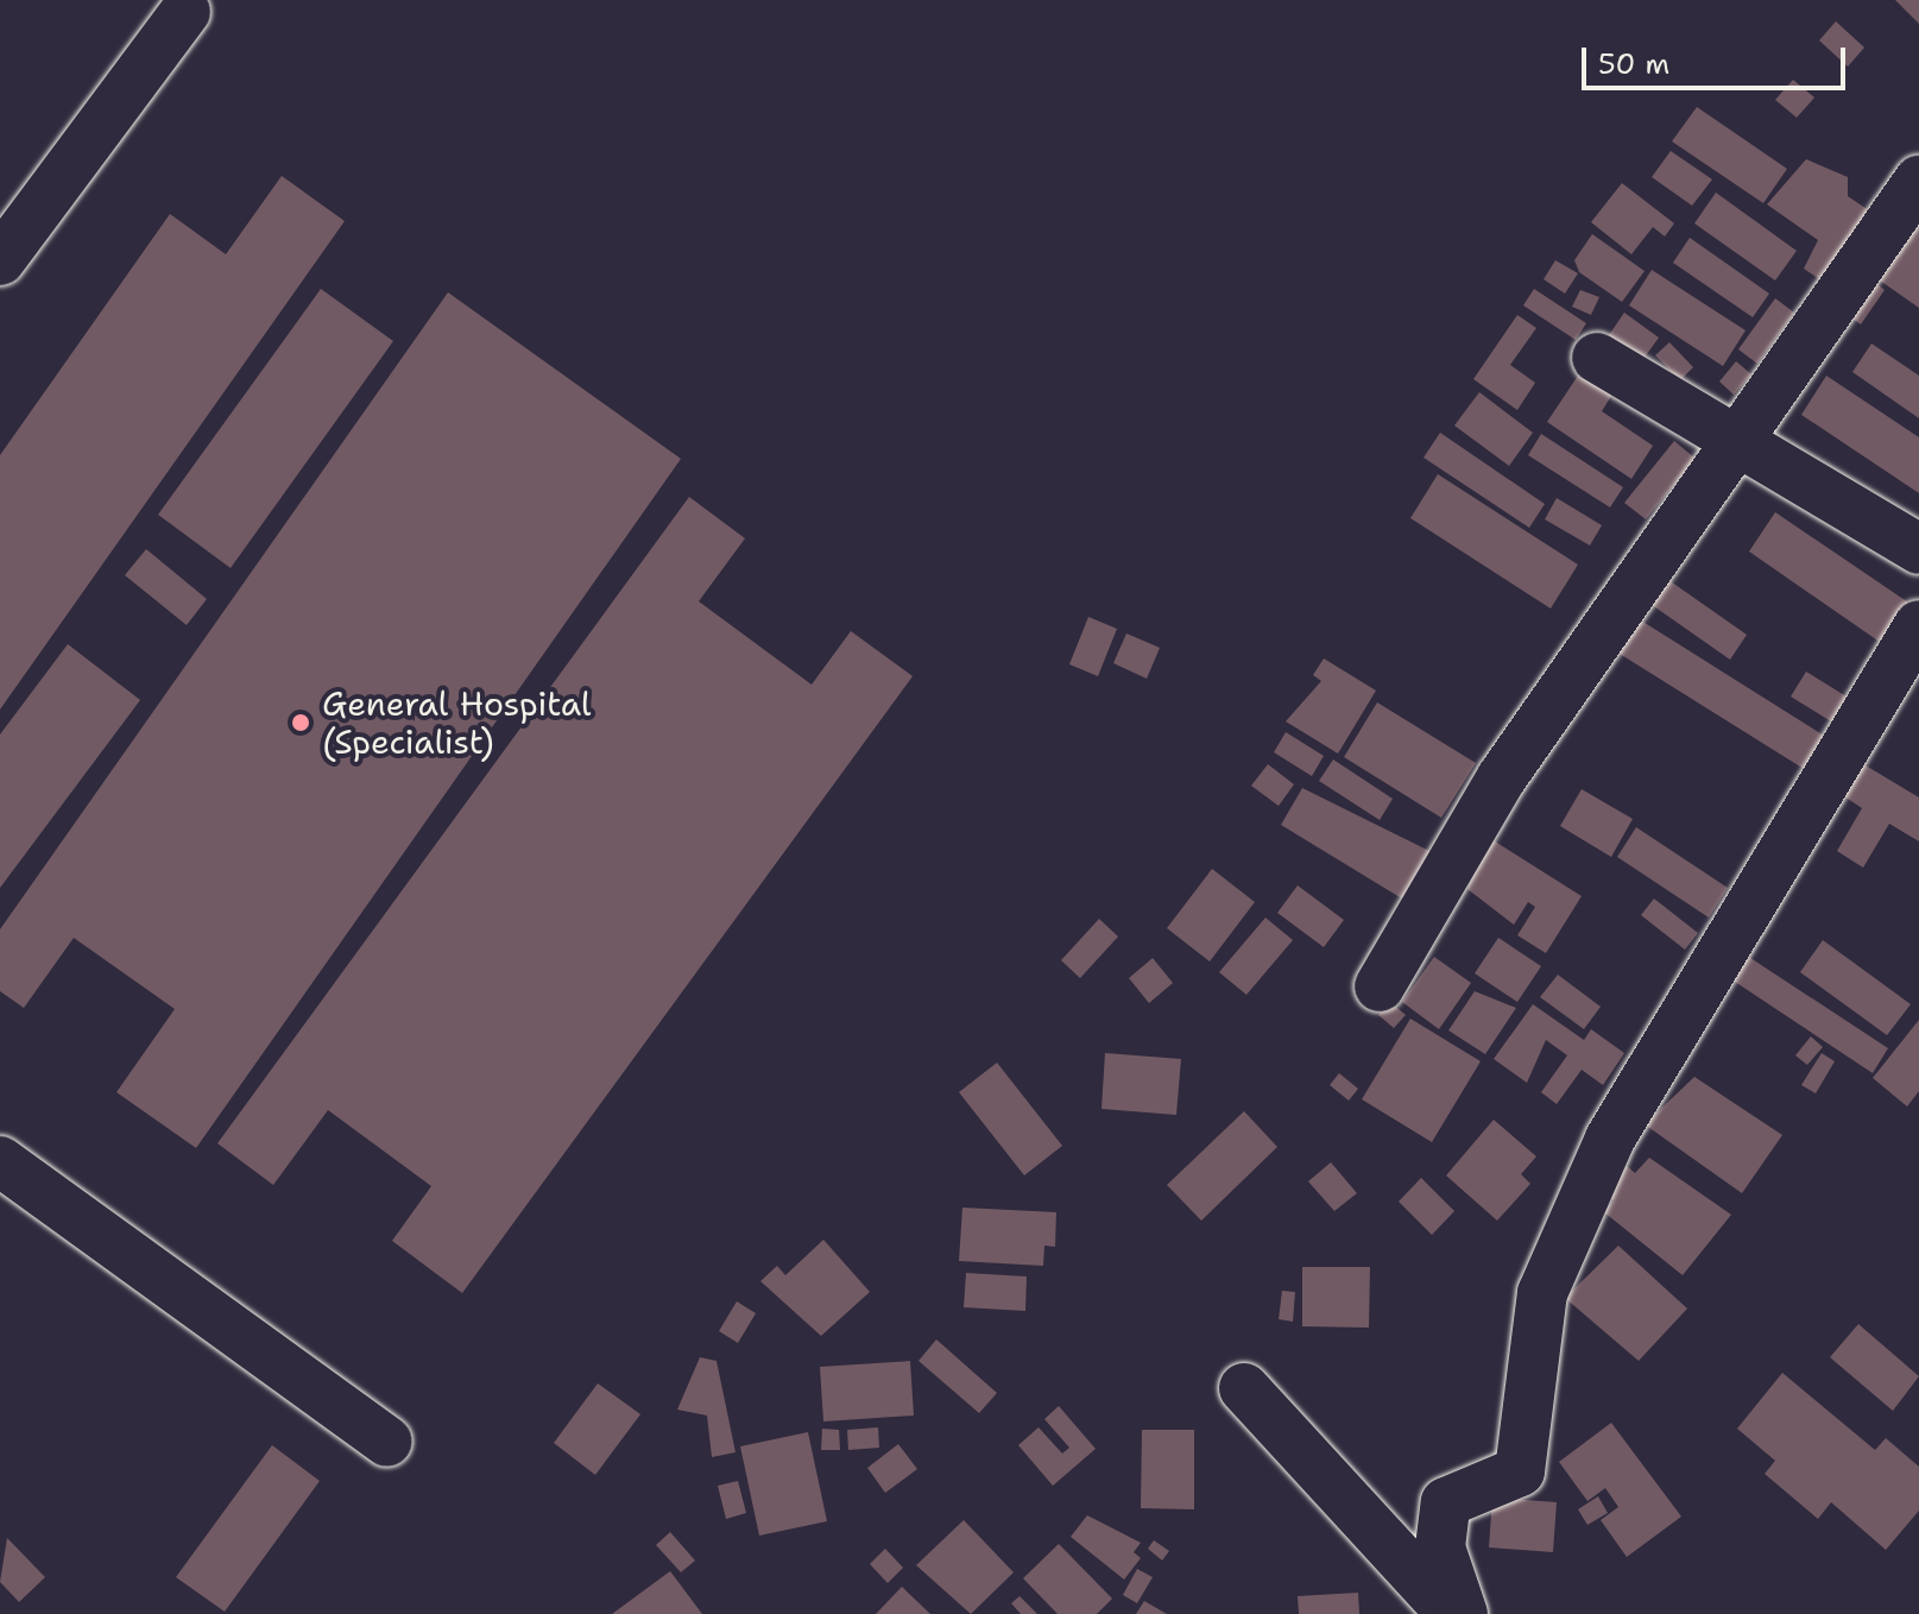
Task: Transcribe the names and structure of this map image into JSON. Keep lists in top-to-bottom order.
{
  "places": ["General Hospital (Specialist)"],
  "scale_bar": "50 m"
}
